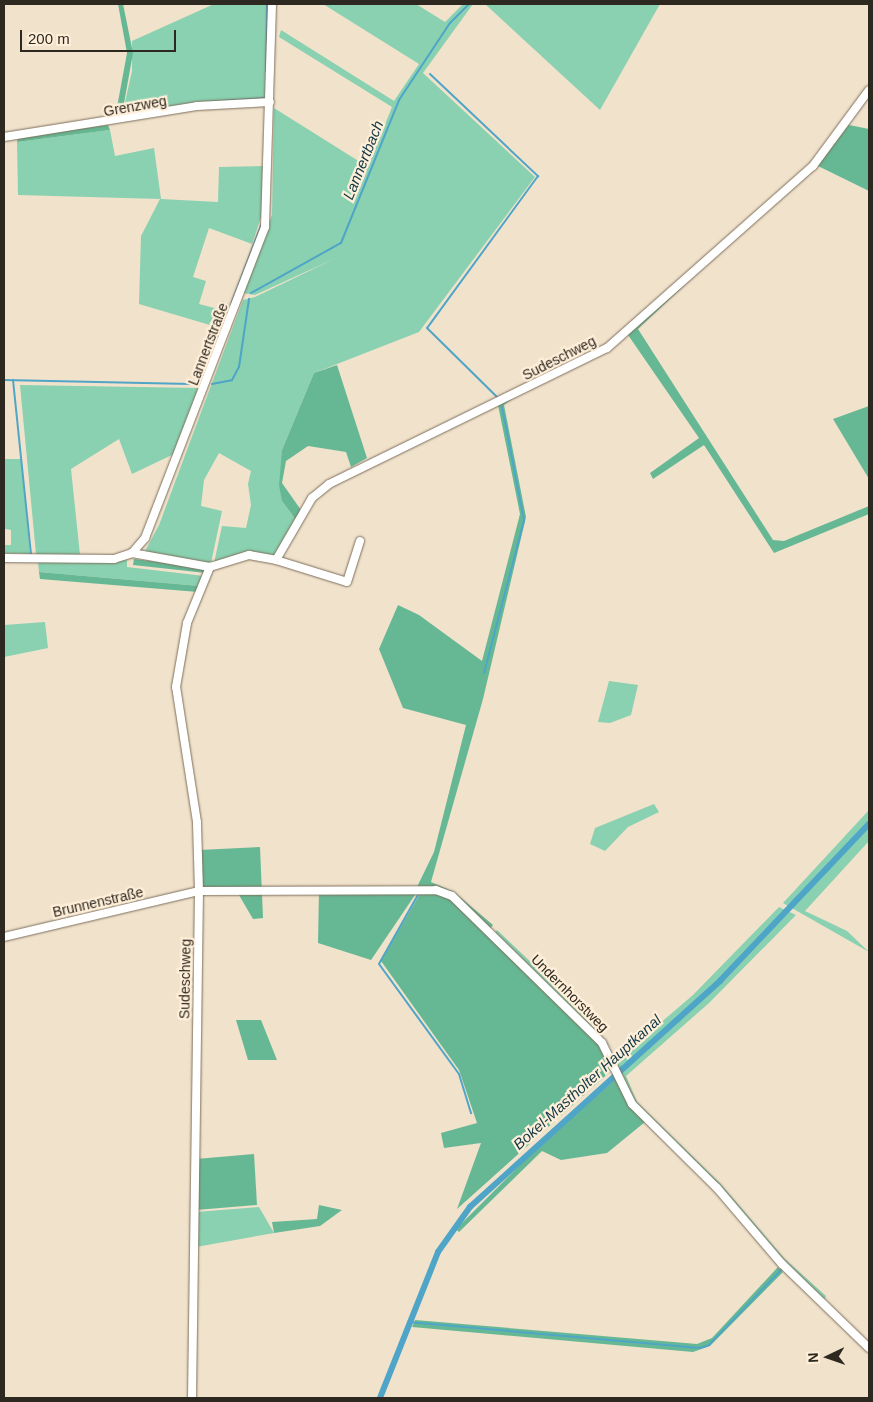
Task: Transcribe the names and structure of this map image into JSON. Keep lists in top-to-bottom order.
{
  "streets": {
    "street": [
      "Grenzweg",
      "Lannertstraße",
      "Sudeschweg",
      "Brunnenstraße",
      "Undernhorstweg"
    ]
  },
  "crossings": [
    ["Grenzweg", "Lannertstraße"],
    ["Sudeschweg", "Brunnenstraße"],
    ["Sudeschweg", "Undernhorstweg"],
    ["Brunnenstraße", "Undernhorstweg"]
  ],
  "water": ["Lannertbach", "Bokel-Mastholter Hauptkanal"],
  "scale_bar": "200 m",
  "north": "left"
}
